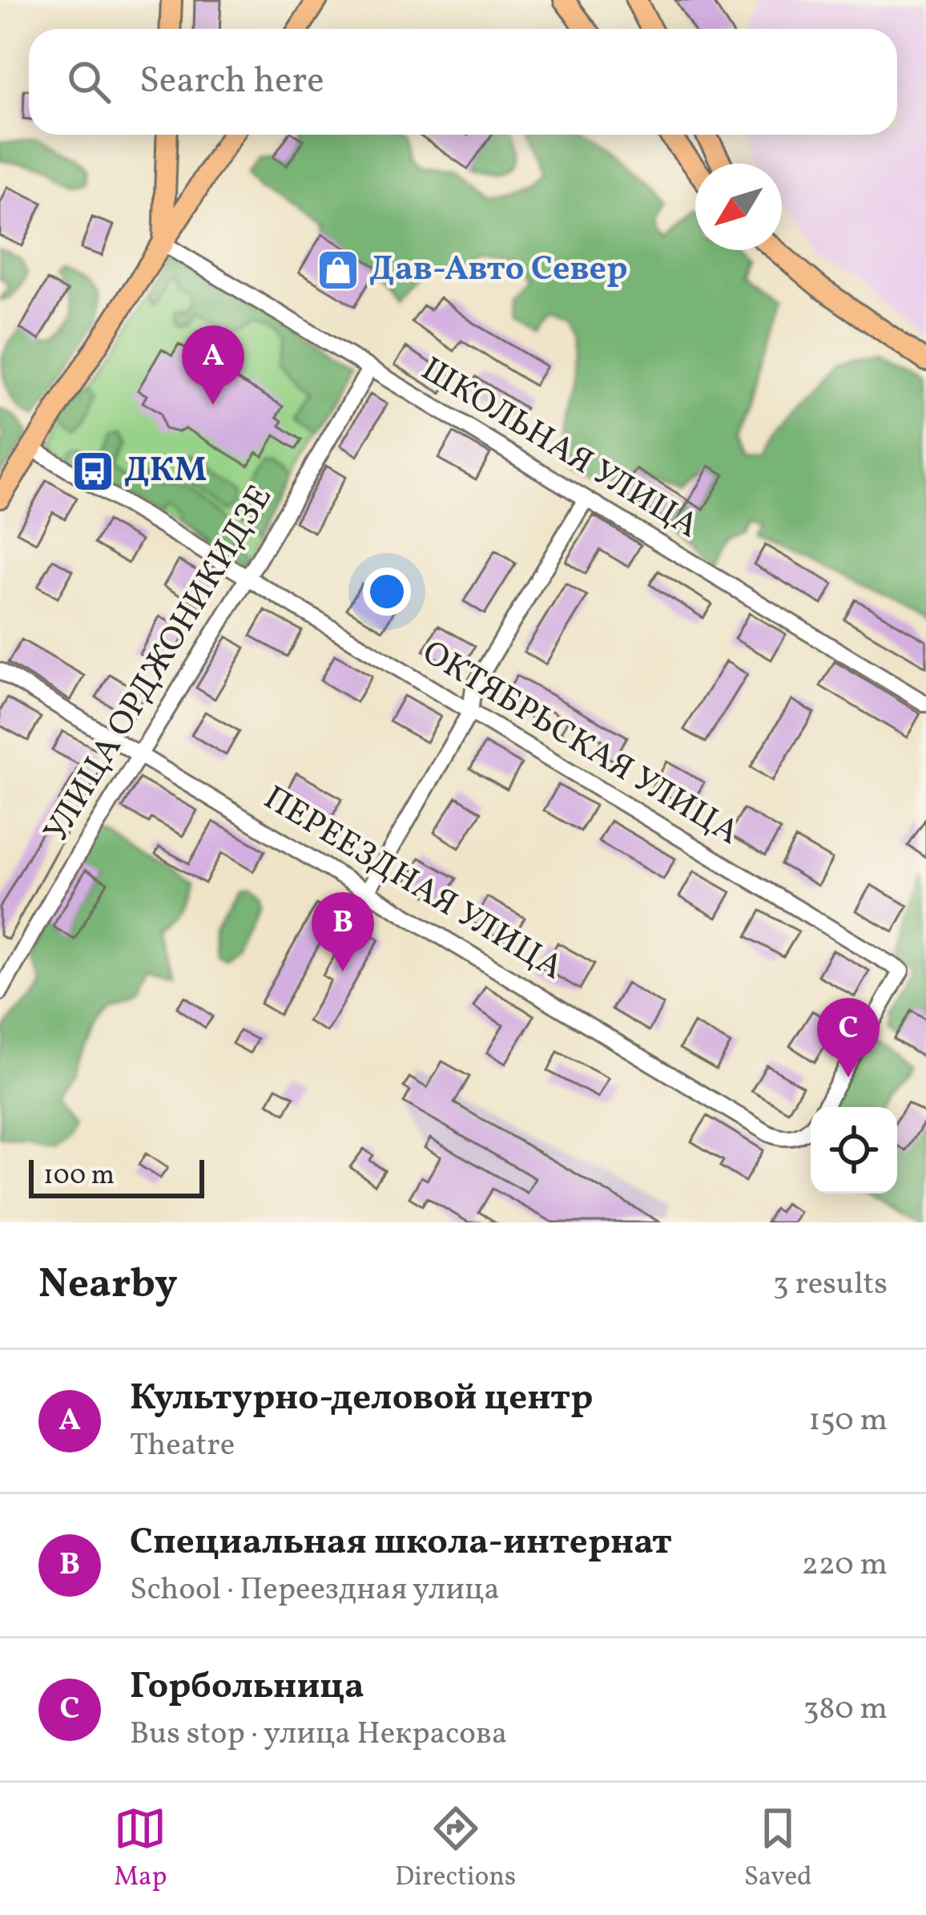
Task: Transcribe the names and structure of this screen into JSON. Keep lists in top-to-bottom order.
{
  "streets": {
    "street": [
      "ШКОЛЬНАЯ УЛИЦА",
      "УЛИЦА ОРДЖОНИКИДЗЕ",
      "ОКТЯБРЬСКАЯ УЛИЦА",
      "ПЕРЕЕЗДНАЯ УЛИЦА"
    ]
  },
  "crossings": [
    ["ШКОЛЬНАЯ УЛИЦА", "УЛИЦА ОРДЖОНИКИДЗЕ"],
    ["УЛИЦА ОРДЖОНИКИДЗЕ", "ОКТЯБРЬСКАЯ УЛИЦА"],
    ["УЛИЦА ОРДЖОНИКИДЗЕ", "ПЕРЕЕЗДНАЯ УЛИЦА"]
  ],
  "places": {
    "shop": ["Дав-Авто Север"],
    "bus stop": ["ДКМ"]
  },
  "scale_bar": "100 m",
  "north": "bottom left",
  "page": {
    "search": "Search here",
    "pins": ["A", "B", "C"],
    "scale": "100 m",
    "heading": ["Nearby", "3 results"],
    "list": [
      {
        "mark": "A",
        "name": "Культурно-деловой центр",
        "note": "Theatre",
        "value": "150 m"
      },
      {
        "mark": "B",
        "name": "Специальная школа-интернат",
        "note": "School · Переездная улица",
        "value": "220 m"
      },
      {
        "mark": "C",
        "name": "Горбольница",
        "note": "Bus stop · улица Некрасова",
        "value": "380 m"
      }
    ],
    "nav": ["Map", "Directions", "Saved"]
  }
}
